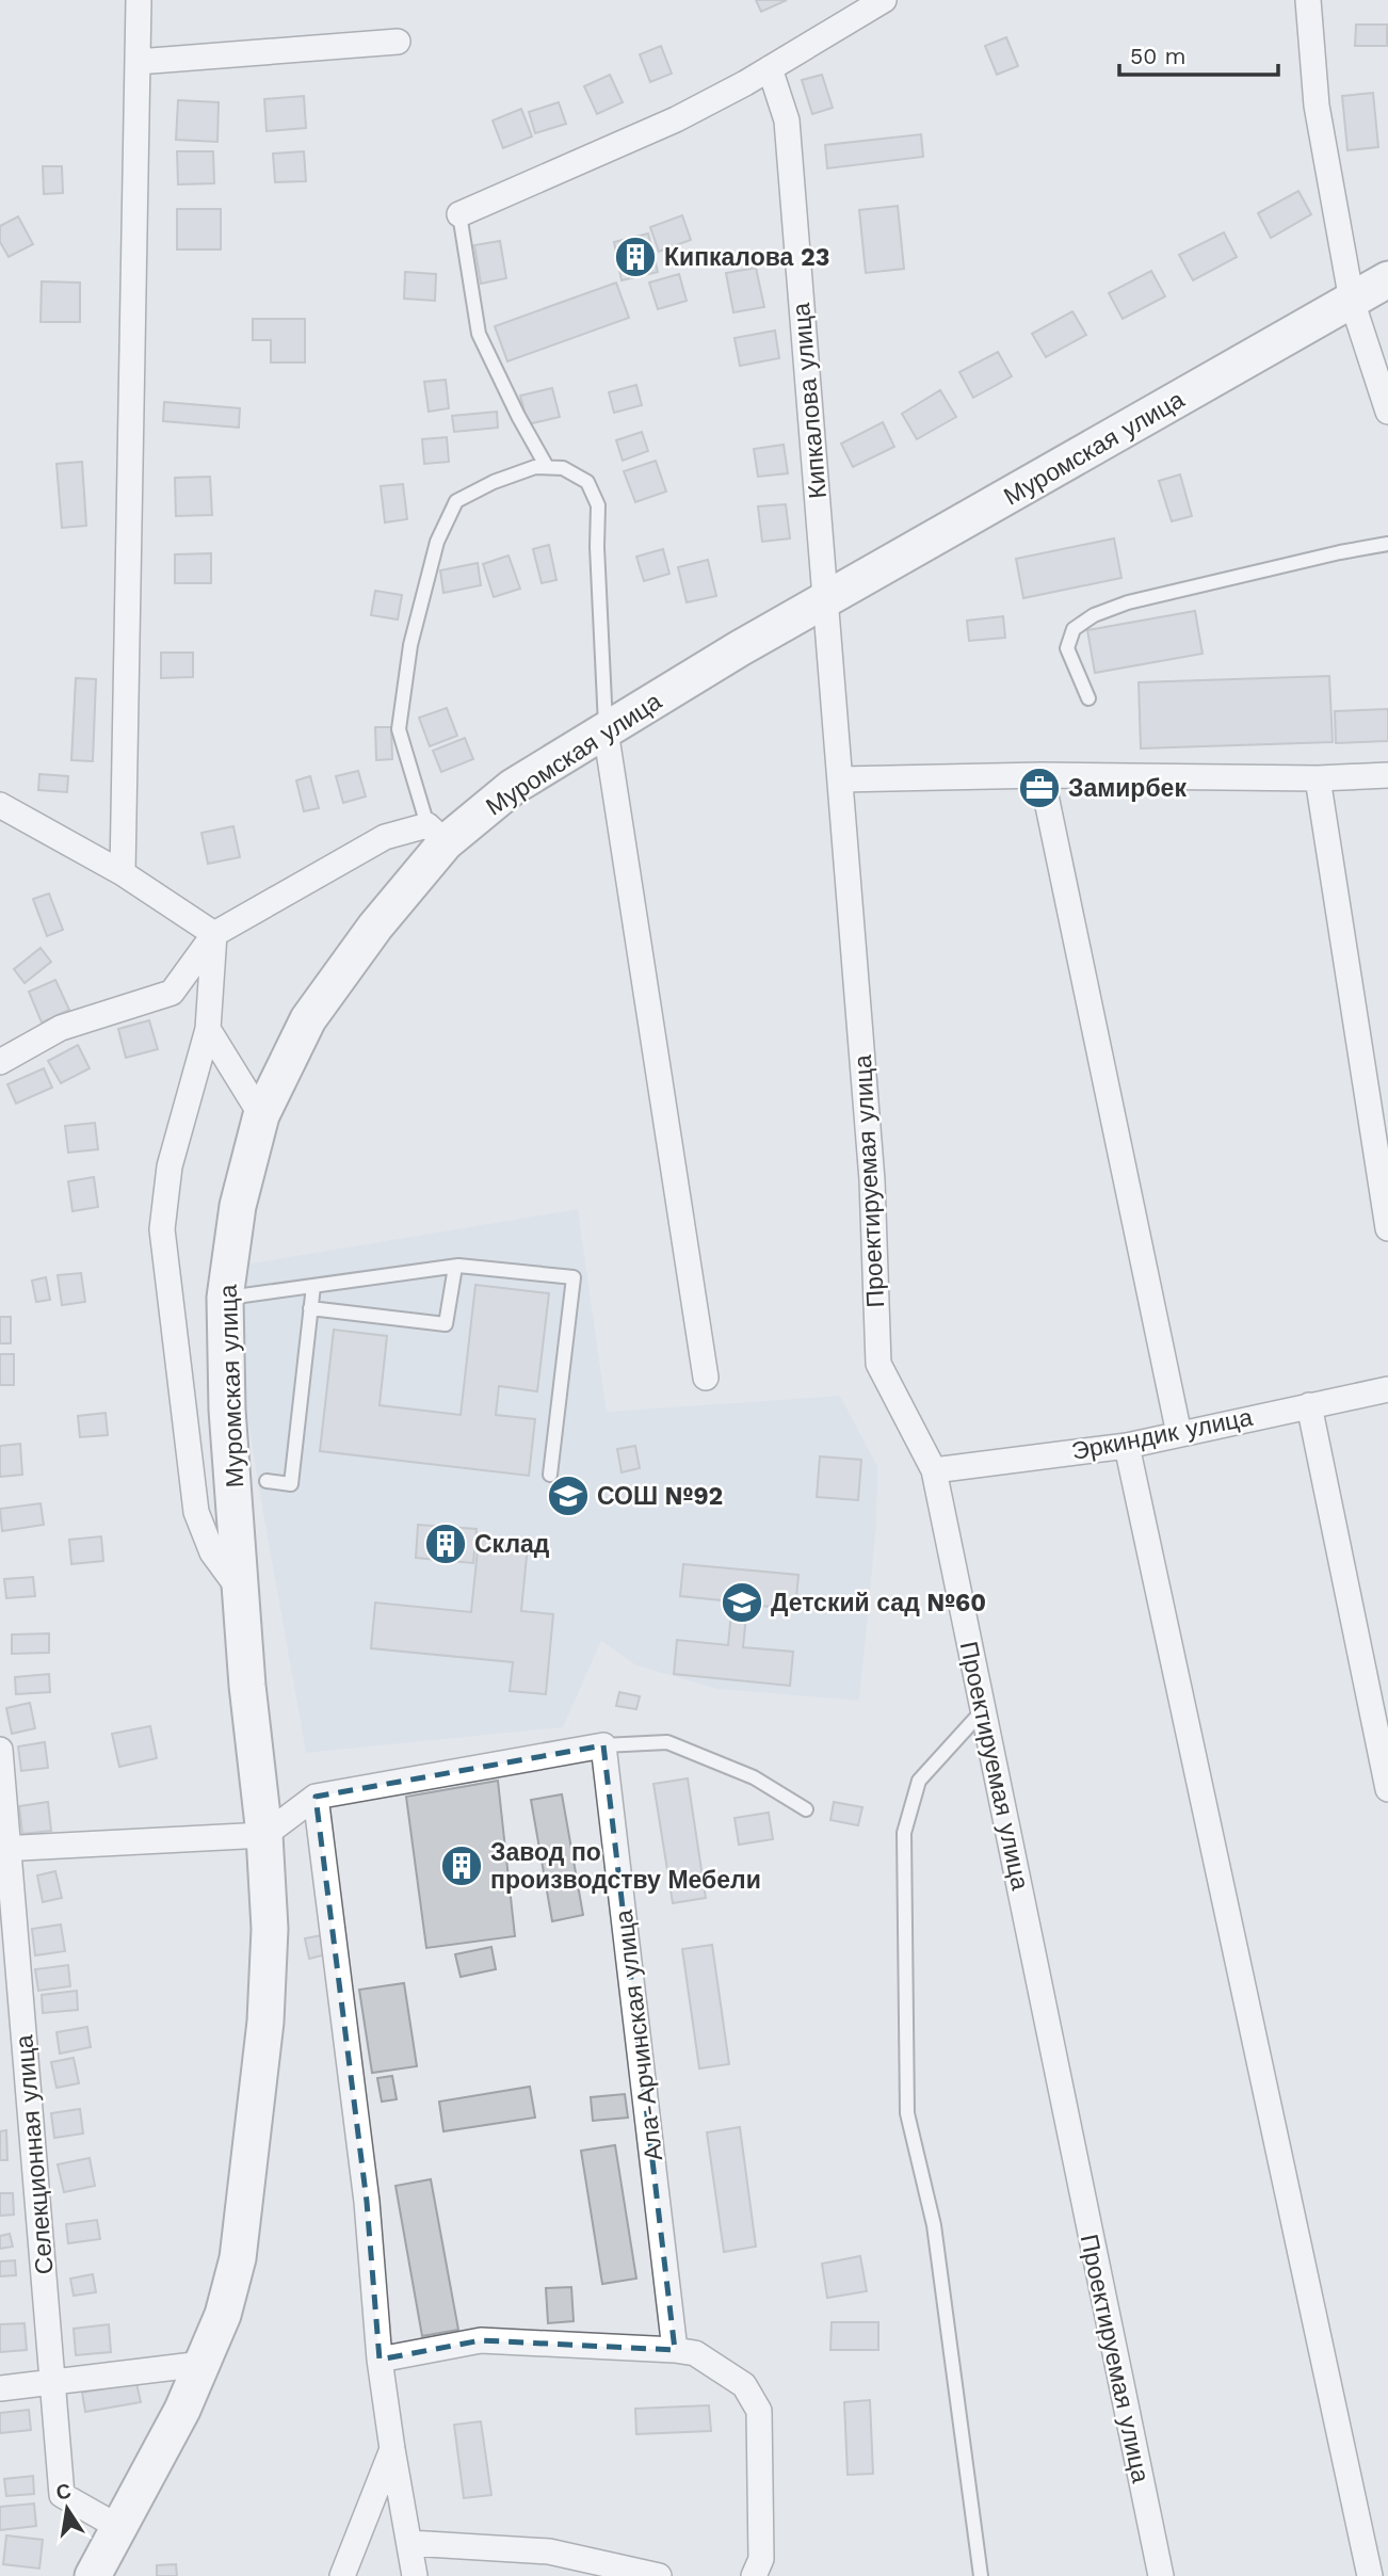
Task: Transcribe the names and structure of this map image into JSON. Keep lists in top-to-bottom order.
{
  "streets": {
    "street": [
      "Кипкалова улица",
      "Муромская улица",
      "Проектируемая улица",
      "Эркиндик улица",
      "Ала-Арчинская улица",
      "Селекционная улица"
    ]
  },
  "crossings": [
    ["Кипкалова улица", "Муромская улица"],
    ["Кипкалова улица", "Проектируемая улица"],
    ["Муромская улица", "Проектируемая улица"],
    ["Проектируемая улица", "Эркиндик улица"]
  ],
  "places": {
    "building": ["Кипкалова 23", "Склад", "Завод по производству Мебели"],
    "office": ["Замирбек"],
    "school or university": ["СОШ №92", "Детский сад №60"]
  },
  "scale_bar": "50 m",
  "north": "top"
}
